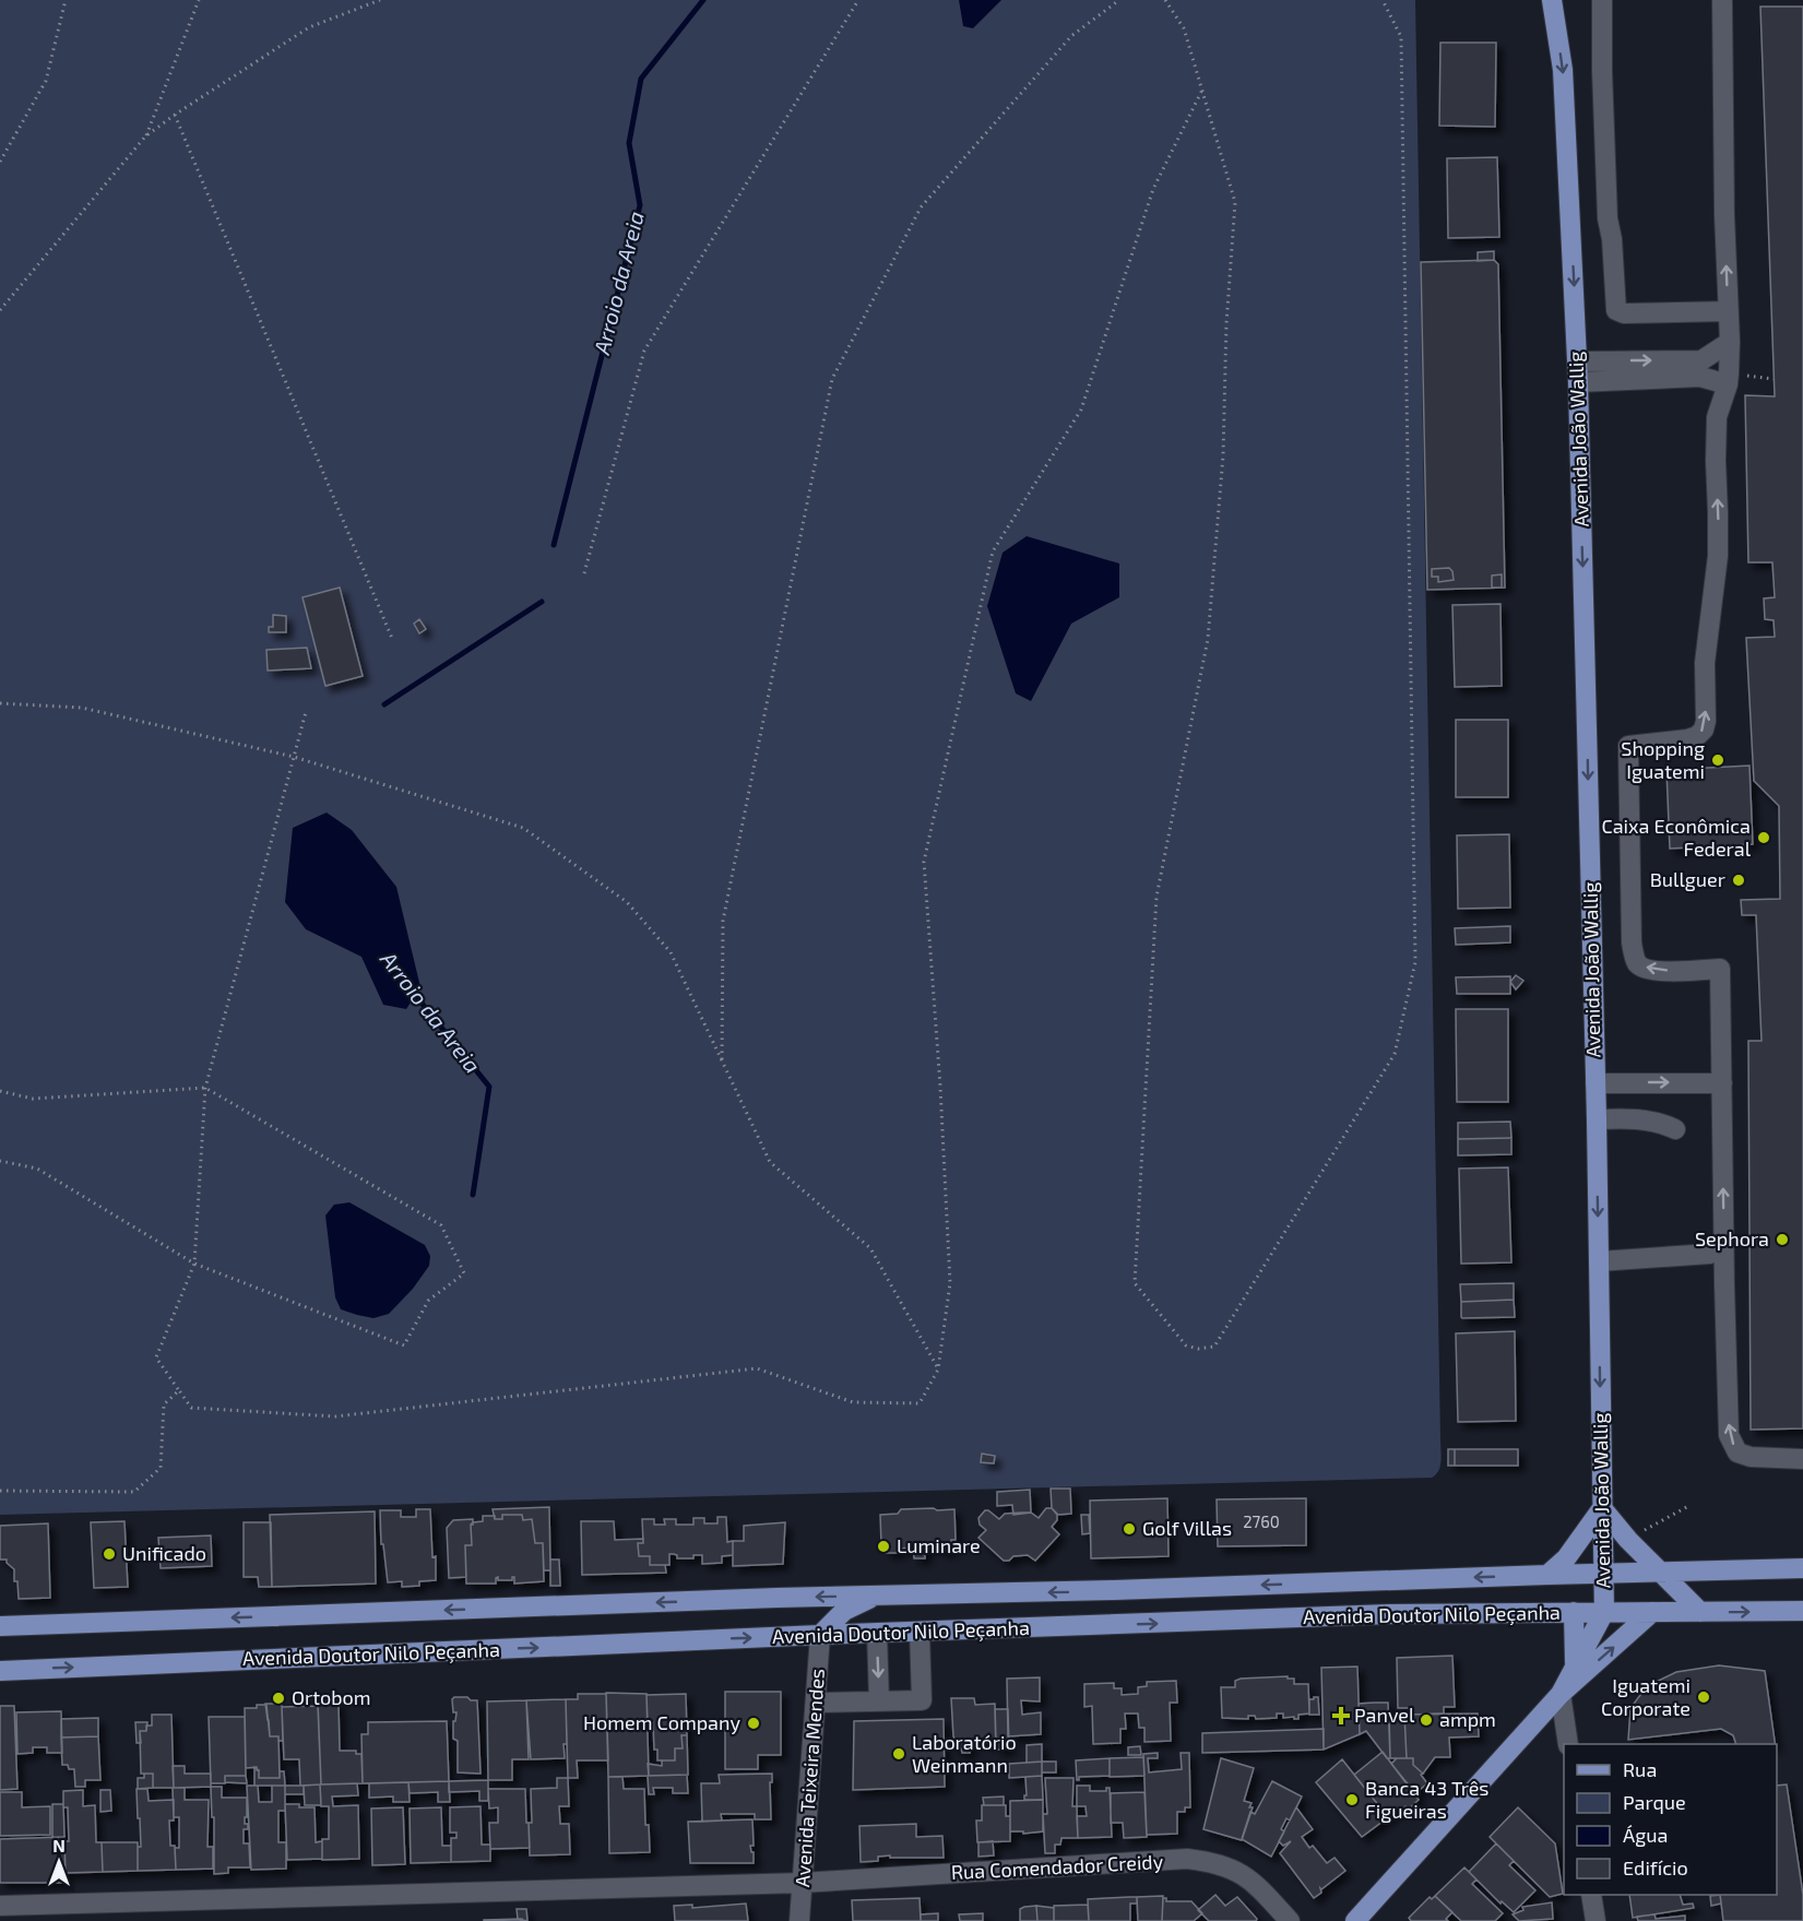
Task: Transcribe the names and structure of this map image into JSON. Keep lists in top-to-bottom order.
{
  "streets": {
    "main road": ["Avenida João Wallig", "Avenida Doutor Nilo Peçanha"],
    "street": ["Avenida Teixeira Mendes", "Rua Comendador Creidy"]
  },
  "crossings": [
    ["Avenida João Wallig", "Avenida Doutor Nilo Peçanha"],
    ["Avenida Doutor Nilo Peçanha", "Avenida Teixeira Mendes"],
    ["Avenida Teixeira Mendes", "Rua Comendador Creidy"]
  ],
  "one_way": ["Avenida João Wallig"],
  "water": ["Arroio da Areia"],
  "places": {
    "other": [
      "Shopping Iguatemi",
      "Caixa Econômica Federal",
      "Bullguer",
      "Sephora",
      "Golf Villas",
      "Luminare",
      "Unificado",
      "Iguatemi Corporate",
      "Ortobom",
      "ampm",
      "Homem Company",
      "Laboratório Weinmann",
      "Banca 43 Três Figueiras"
    ],
    "health": ["Panvel"]
  },
  "house_numbers": ["2760"],
  "legend": [
    "Rua",
    "Parque",
    "Água",
    "Edifício"
  ],
  "north": "top"
}
